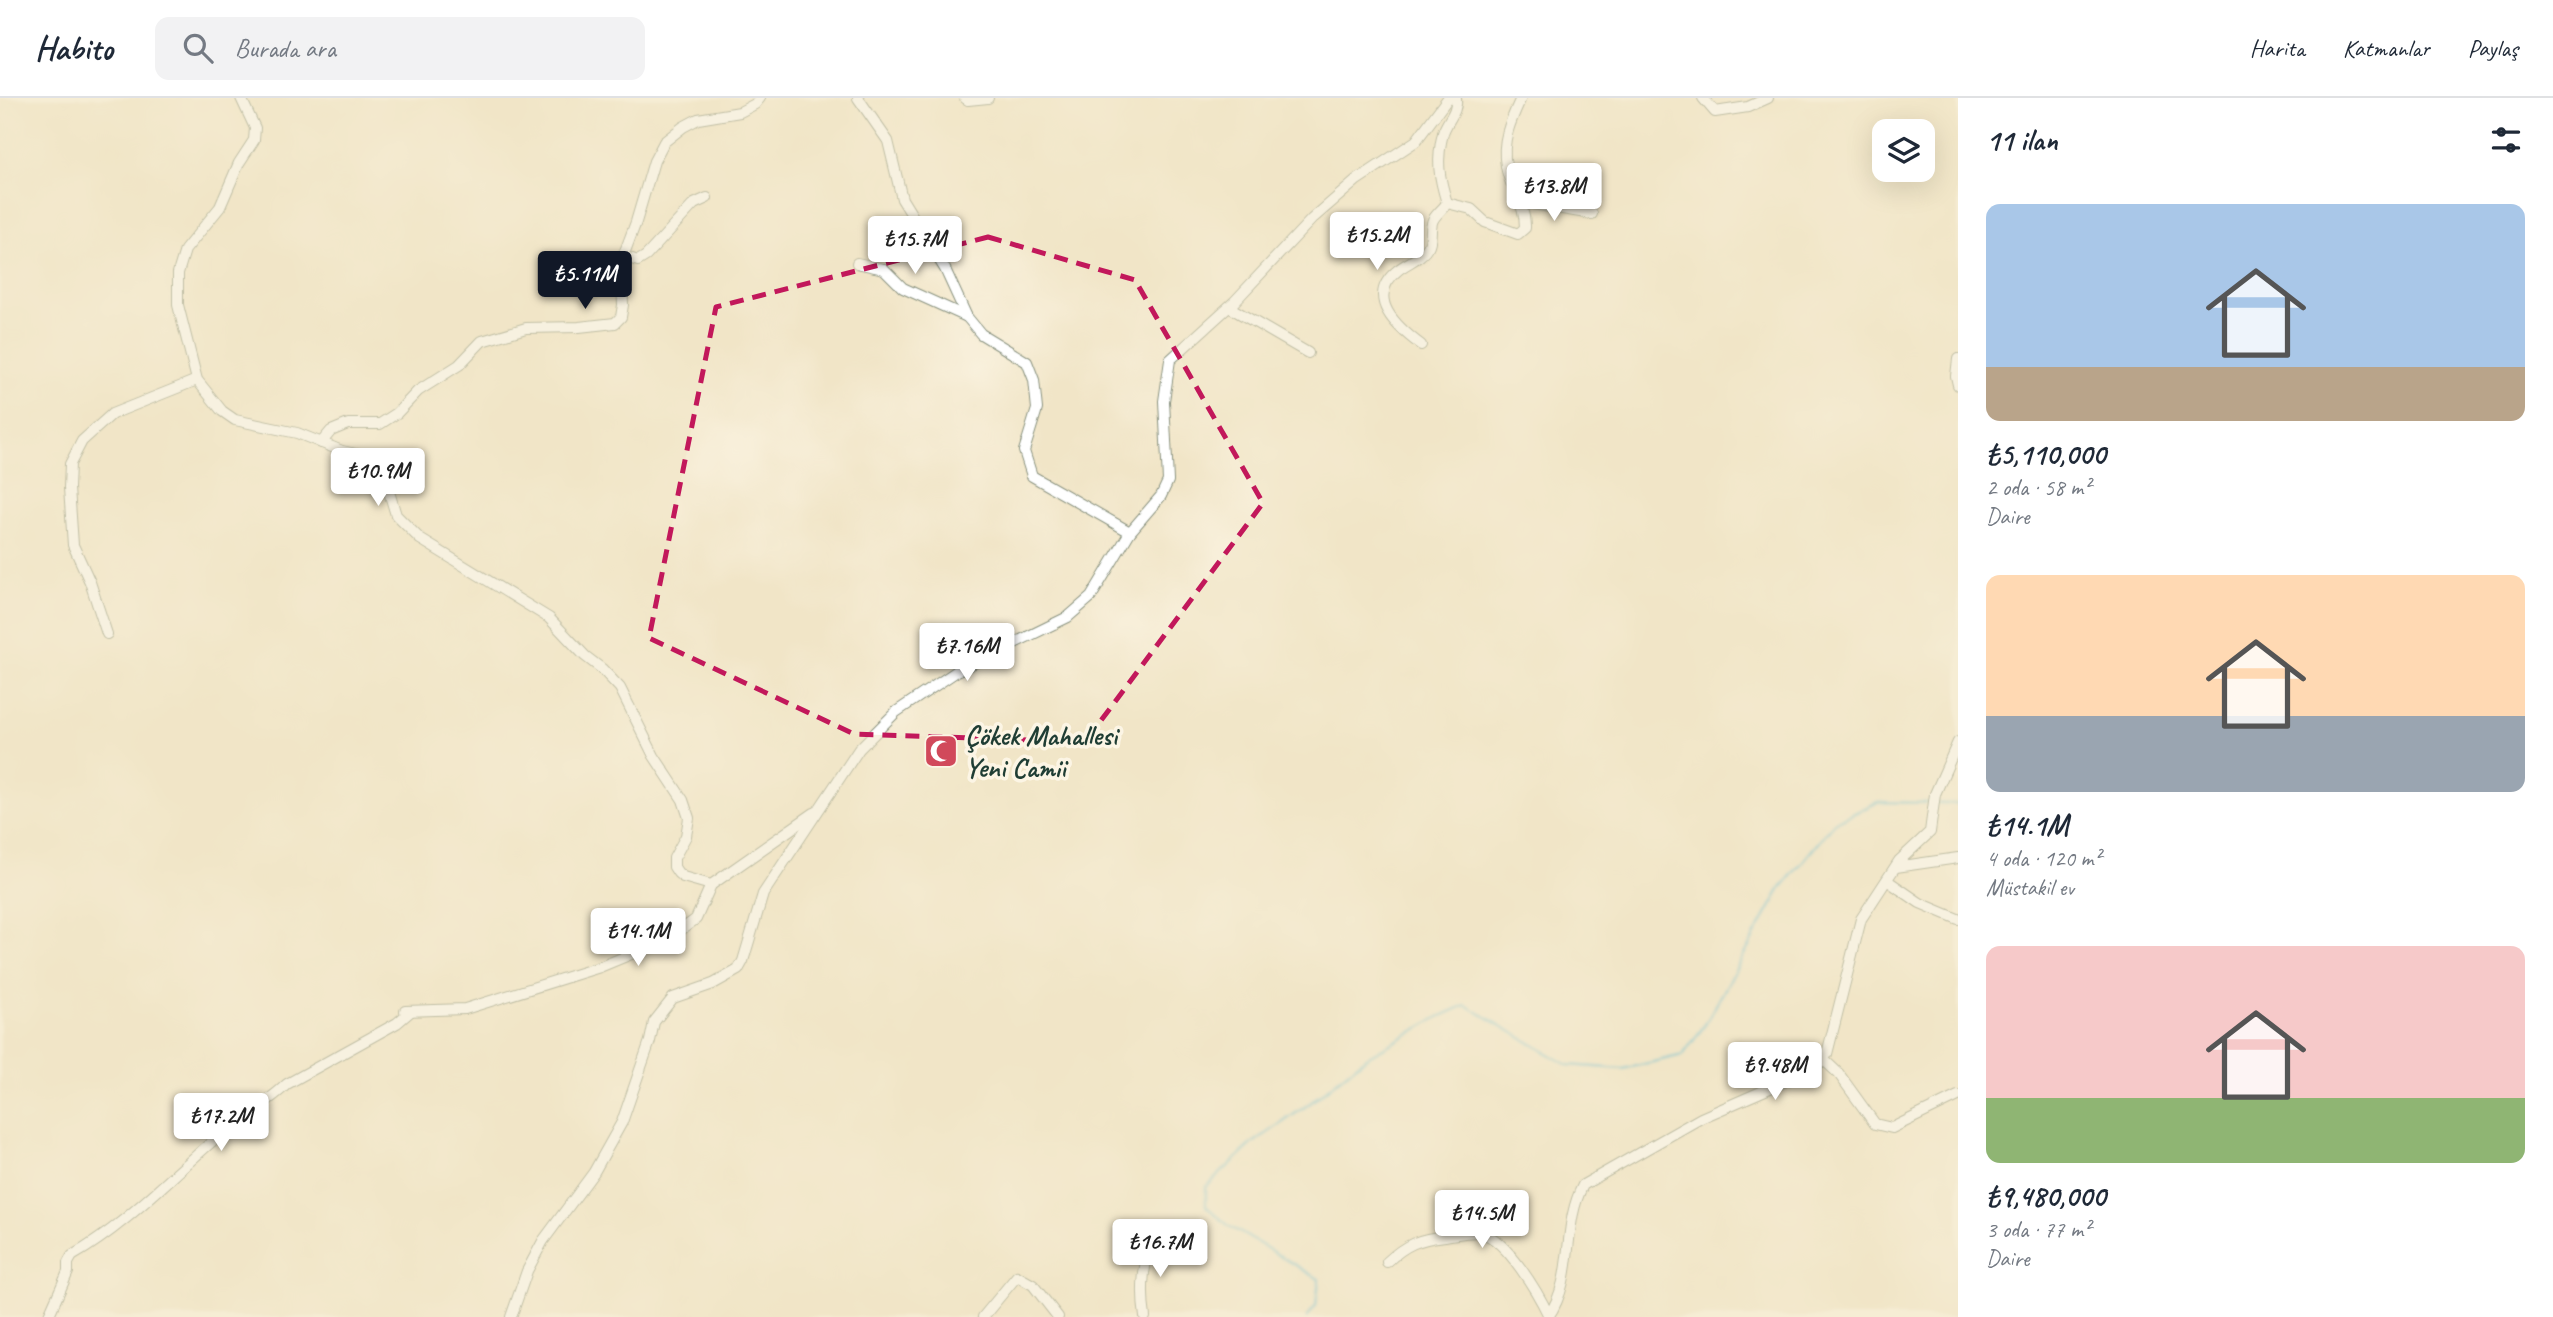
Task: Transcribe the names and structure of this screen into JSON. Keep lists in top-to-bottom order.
{
  "places": {
    "mosque": ["Çökek Mahallesi Yeni Camii"]
  },
  "page": {
    "header": "Habito",
    "search": "Burada ara",
    "nav": ["Harita", "Katmanlar", "Paylaş"],
    "heading": "11 ilan",
    "price": [
      "₺13.8M",
      "₺15.2M",
      "₺15.7M",
      "₺5.11M",
      "₺10.9M",
      "₺7.16M",
      "₺14.1M",
      "₺9.48M",
      "₺17.2M",
      "₺14.5M",
      "₺16.7M"
    ],
    "list": [
      {
        "name": "₺5,110,000",
        "note": "2 oda · 58 m² · Daire"
      },
      {
        "name": "₺14.1M",
        "note": "4 oda · 120 m² · Müstakil ev"
      },
      {
        "name": "₺9,480,000",
        "note": "3 oda · 77 m² · Daire"
      }
    ]
  }
}
